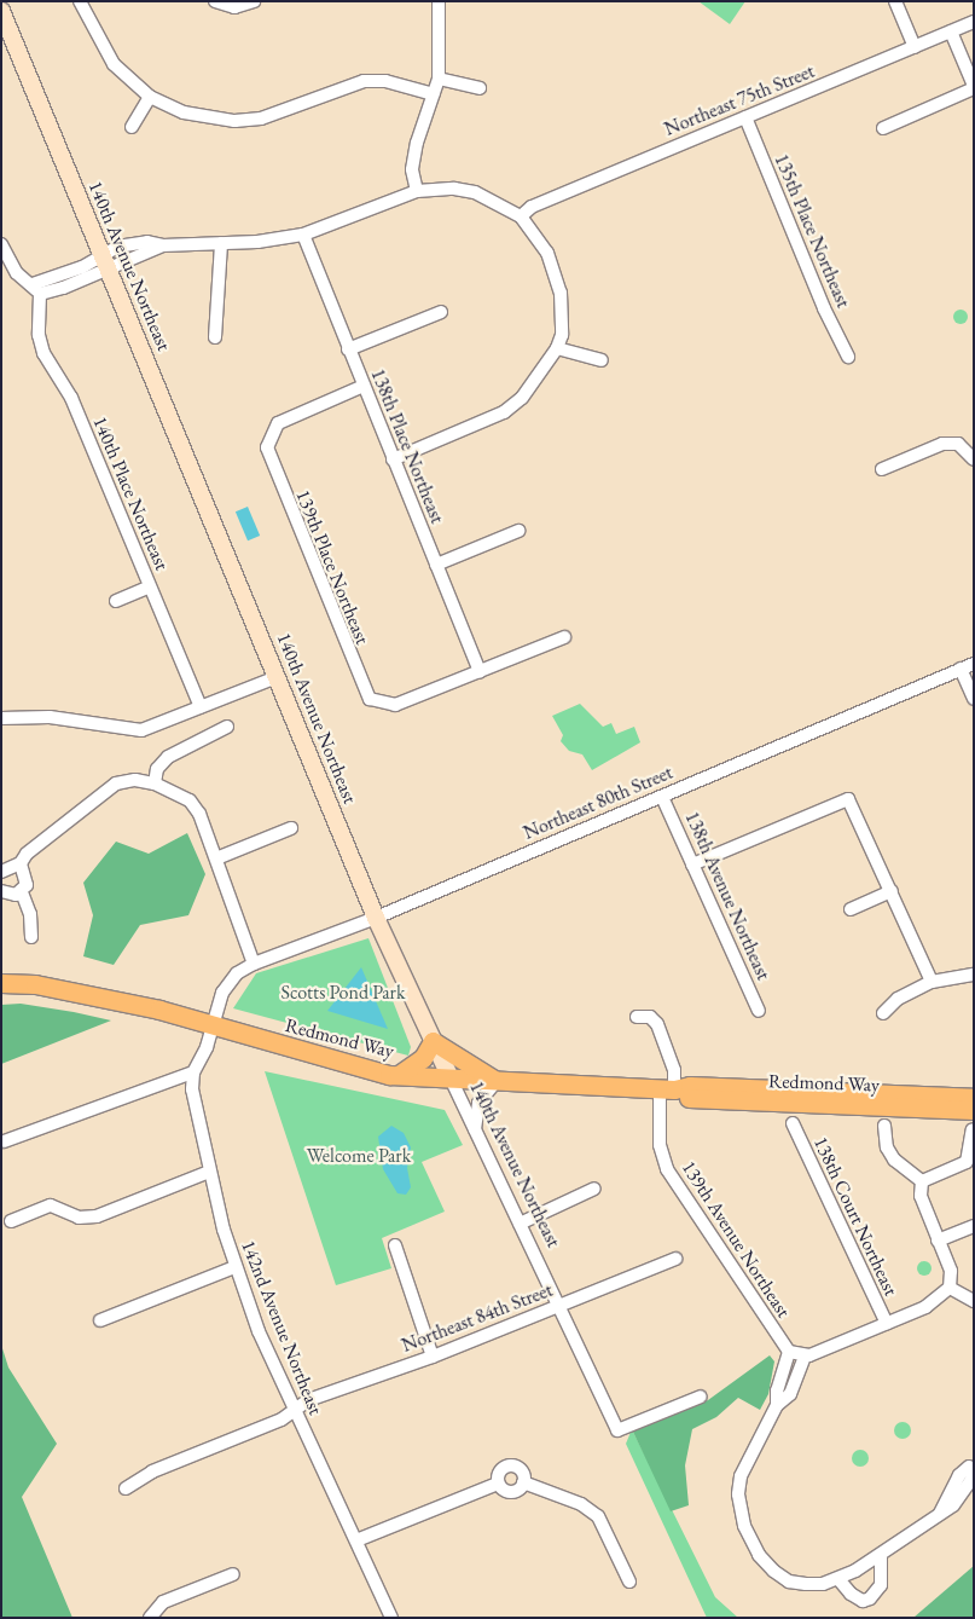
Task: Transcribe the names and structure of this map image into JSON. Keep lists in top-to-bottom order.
{
  "streets": {
    "main road": ["140th Avenue Northeast", "Redmond Way"],
    "street": [
      "Northeast 75th Street",
      "135th Place Northeast",
      "138th Place Northeast",
      "140th Place Northeast",
      "139th Place Northeast",
      "Northeast 80th Street",
      "138th Avenue Northeast",
      "138th Court Northeast",
      "139th Avenue Northeast",
      "Northeast 84th Street",
      "142nd Avenue Northeast"
    ]
  },
  "crossings": [
    ["Northeast 75th Street", "135th Place Northeast"],
    ["140th Avenue Northeast", "Northeast 80th Street"],
    ["140th Avenue Northeast", "Redmond Way"],
    ["140th Avenue Northeast", "Northeast 84th Street"],
    ["138th Place Northeast", "139th Place Northeast"],
    ["Northeast 80th Street", "138th Avenue Northeast"],
    ["Northeast 80th Street", "142nd Avenue Northeast"],
    ["Redmond Way", "139th Avenue Northeast"],
    ["Redmond Way", "142nd Avenue Northeast"],
    ["Northeast 84th Street", "142nd Avenue Northeast"]
  ],
  "parks": ["Scotts Pond Park", "Welcome Park"]
}
